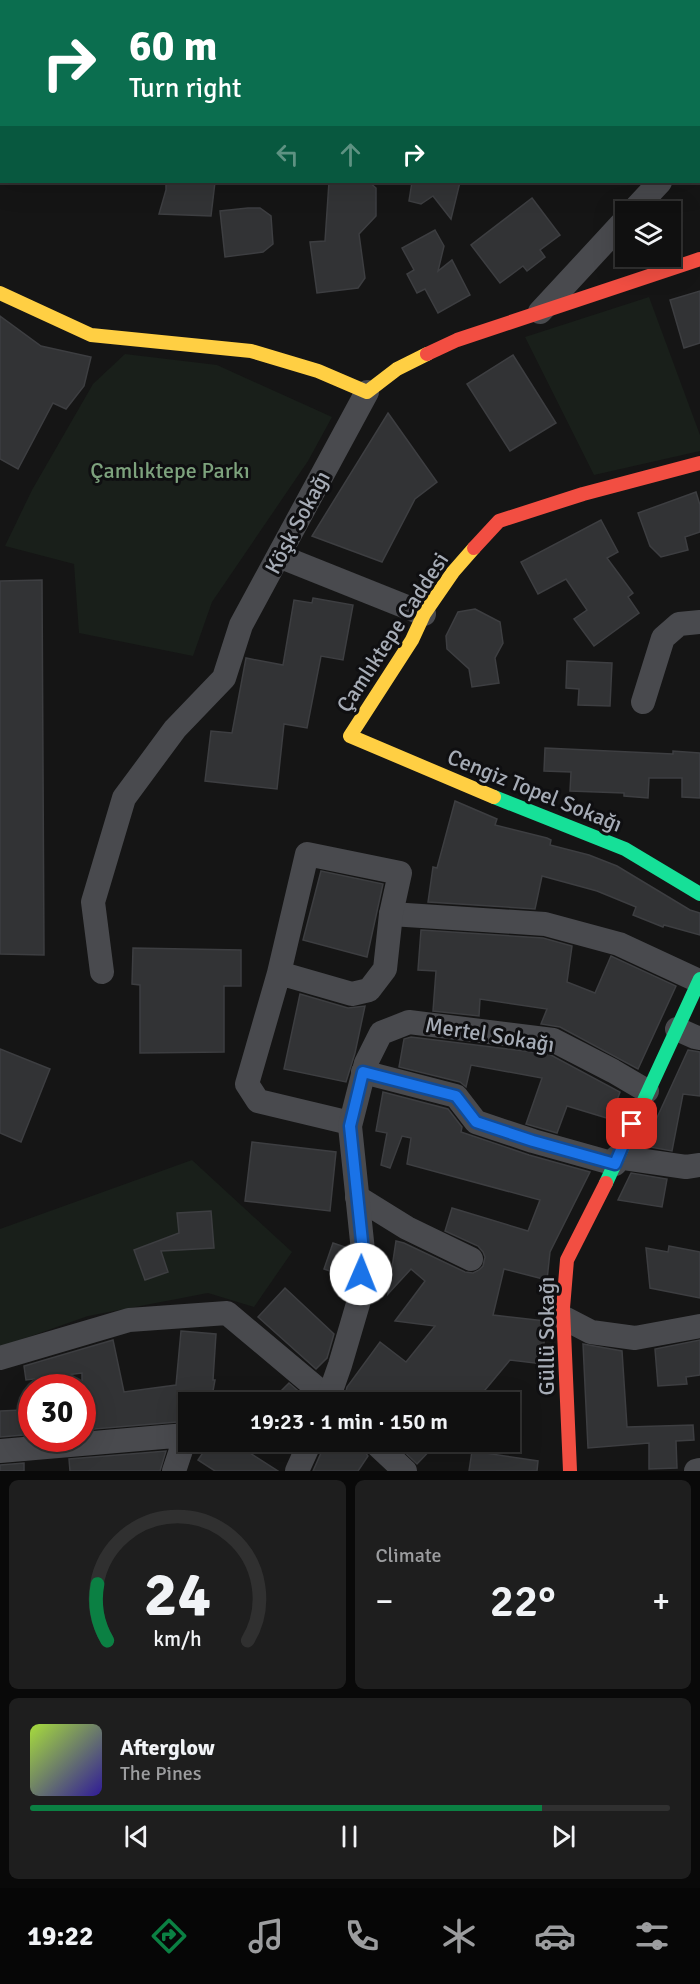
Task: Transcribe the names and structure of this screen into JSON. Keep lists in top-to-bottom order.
{
  "streets": {
    "street": [
      "Köşk Sokağı",
      "Çamlıktepe Caddesi",
      "Cengiz Topel Sokağı",
      "Mertel Sokağı",
      "Güllü Sokağı"
    ]
  },
  "crossings": [
    ["Çamlıktepe Caddesi", "Cengiz Topel Sokağı"],
    ["Mertel Sokağı", "Güllü Sokağı"]
  ],
  "parks": ["Çamlıktepe Parkı"],
  "page": {
    "turn": ["60 m", "Turn right"],
    "limit": "30",
    "trip": "19:23 · 1 min · 150 m",
    "tile": "Climate",
    "heat": ["−", "22°", "+"],
    "song": ["Afterglow", "The Pines"],
    "tabs": "19:22",
    "gauge": ["24", "km/h"]
  }
}
